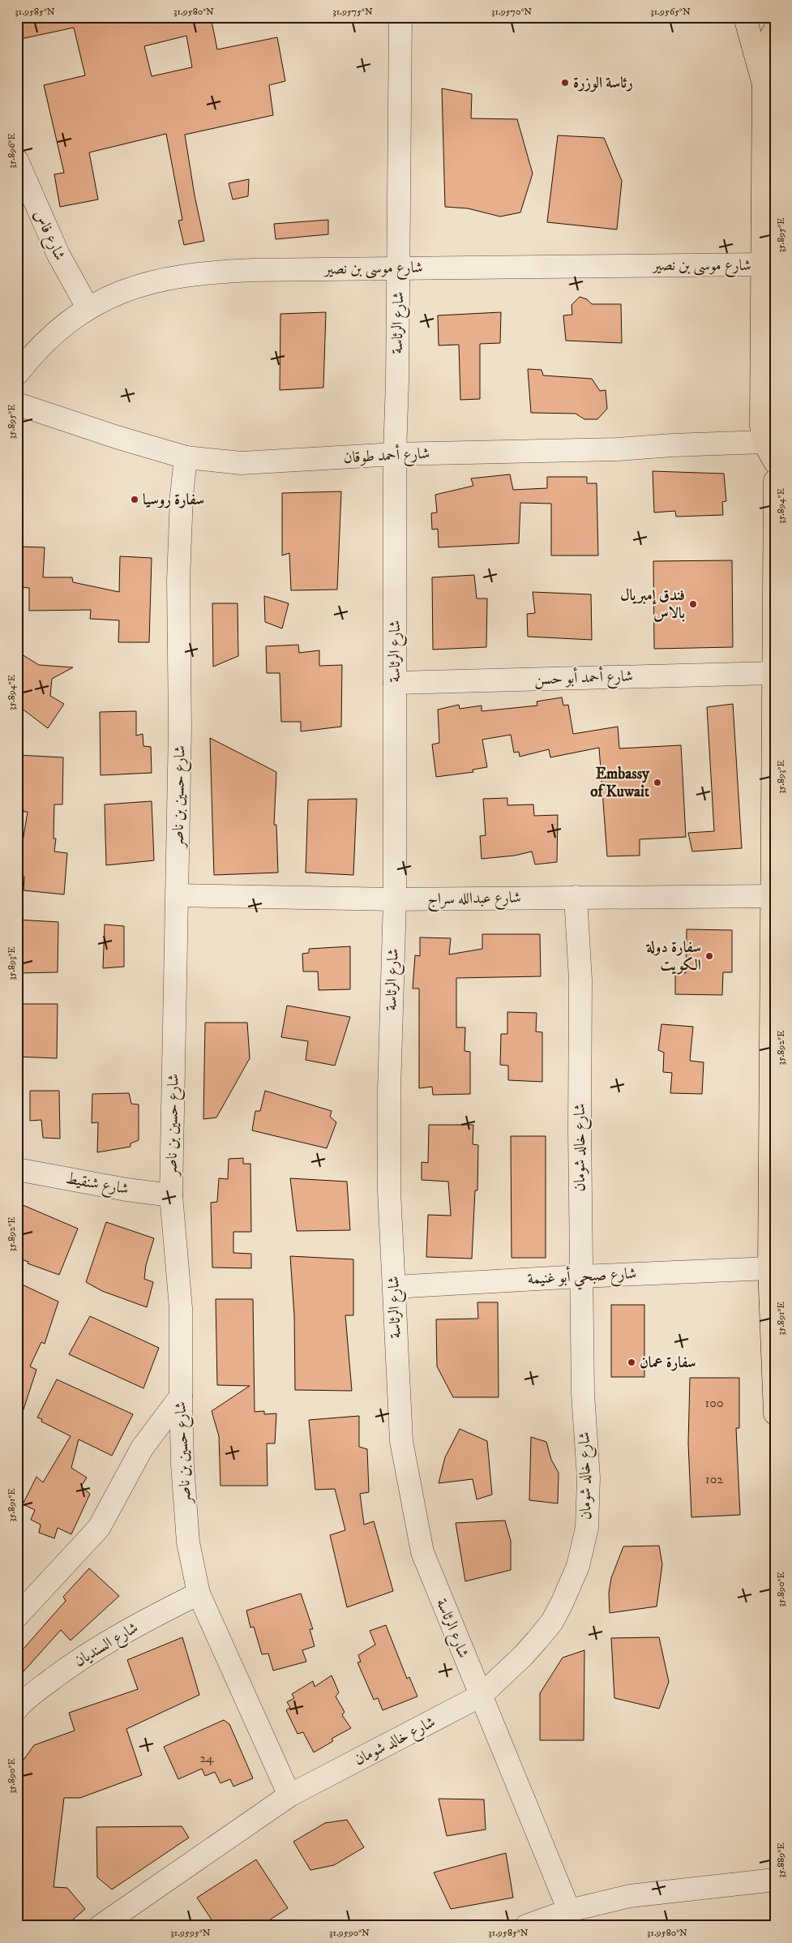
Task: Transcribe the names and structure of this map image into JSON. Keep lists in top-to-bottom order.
{
  "streets": {
    "street": [
      "شارع فاس",
      "شارع موسى بن نصير",
      "شارع الرئاسة",
      "شارع أحمد طوقان",
      "شارع أحمد أبو حسن",
      "شارع حسين بن ناصر",
      "شارع عبدالله سراج",
      "شارع خالد شومان",
      "شارع شنقيط",
      "شارع صبحي أبو غنيمة",
      "شارع السنديان"
    ]
  },
  "crossings": [
    ["شارع فاس", "شارع موسى بن نصير"],
    ["شارع موسى بن نصير", "شارع الرئاسة"],
    ["شارع الرئاسة", "شارع أحمد طوقان"],
    ["شارع الرئاسة", "شارع أحمد أبو حسن"],
    ["شارع الرئاسة", "شارع عبدالله سراج"],
    ["شارع الرئاسة", "شارع خالد شومان"],
    ["شارع الرئاسة", "شارع صبحي أبو غنيمة"],
    ["شارع أحمد طوقان", "شارع حسين بن ناصر"],
    ["شارع حسين بن ناصر", "شارع عبدالله سراج"],
    ["شارع حسين بن ناصر", "شارع خالد شومان"],
    ["شارع حسين بن ناصر", "شارع شنقيط"],
    ["شارع حسين بن ناصر", "شارع السنديان"],
    ["شارع عبدالله سراج", "شارع خالد شومان"],
    ["شارع خالد شومان", "شارع صبحي أبو غنيمة"]
  ],
  "places": [
    "رئاسة الوزرة",
    "سفارة روسيا",
    "فندق إمبريال بالاس",
    "Embassy of Kuwait",
    "سفارة دولة الكويت",
    "سفارة عمان"
  ],
  "house_numbers": ["100", "102", "24"],
  "coordinates": [
    "31.9585°N",
    "31.9580°N",
    "31.9575°N",
    "31.9570°N",
    "31.9565°N",
    "35.896°E",
    "35.895°E",
    "35.894°E",
    "35.893°E",
    "35.892°E",
    "35.891°E",
    "35.890°E",
    "35.889°E",
    "31.9595°N",
    "31.9590°N"
  ]
}
